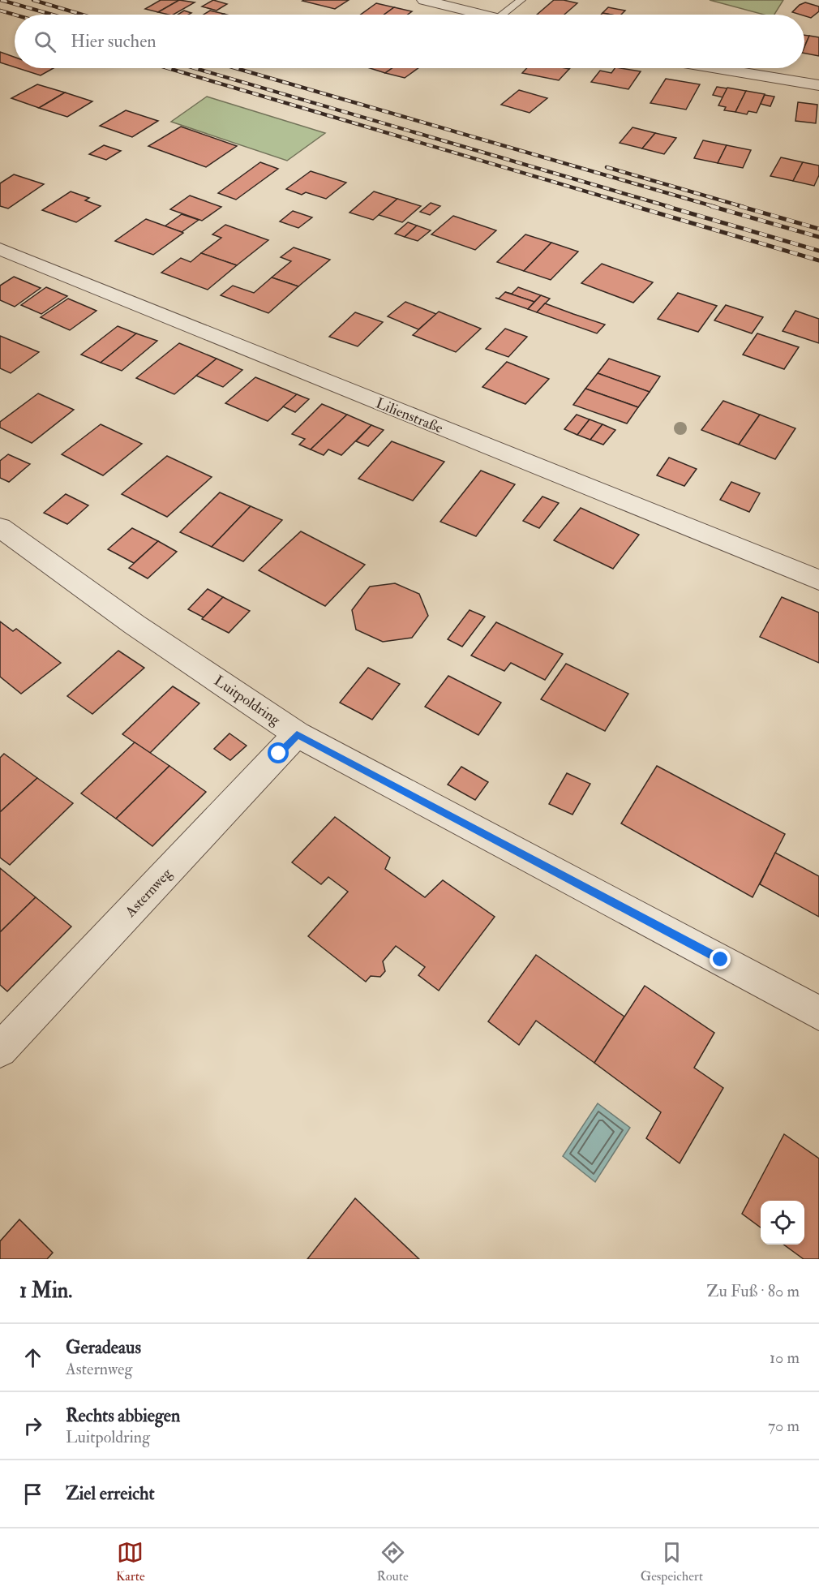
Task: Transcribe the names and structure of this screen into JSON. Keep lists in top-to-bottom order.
{
  "streets": {
    "street": ["Lilienstraße", "Luitpoldring", "Asternweg"]
  },
  "crossings": [
    ["Luitpoldring", "Asternweg"]
  ],
  "page": {
    "search": "Hier suchen",
    "heading": ["1 Min.", "Zu Fuß · 80 m"],
    "list": [
      ["Geradeaus", "Asternweg", "10 m"],
      ["Rechts abbiegen", "Luitpoldring", "70 m"],
      "Ziel erreicht"
    ],
    "nav": ["Karte", "Route", "Gespeichert"]
  }
}
